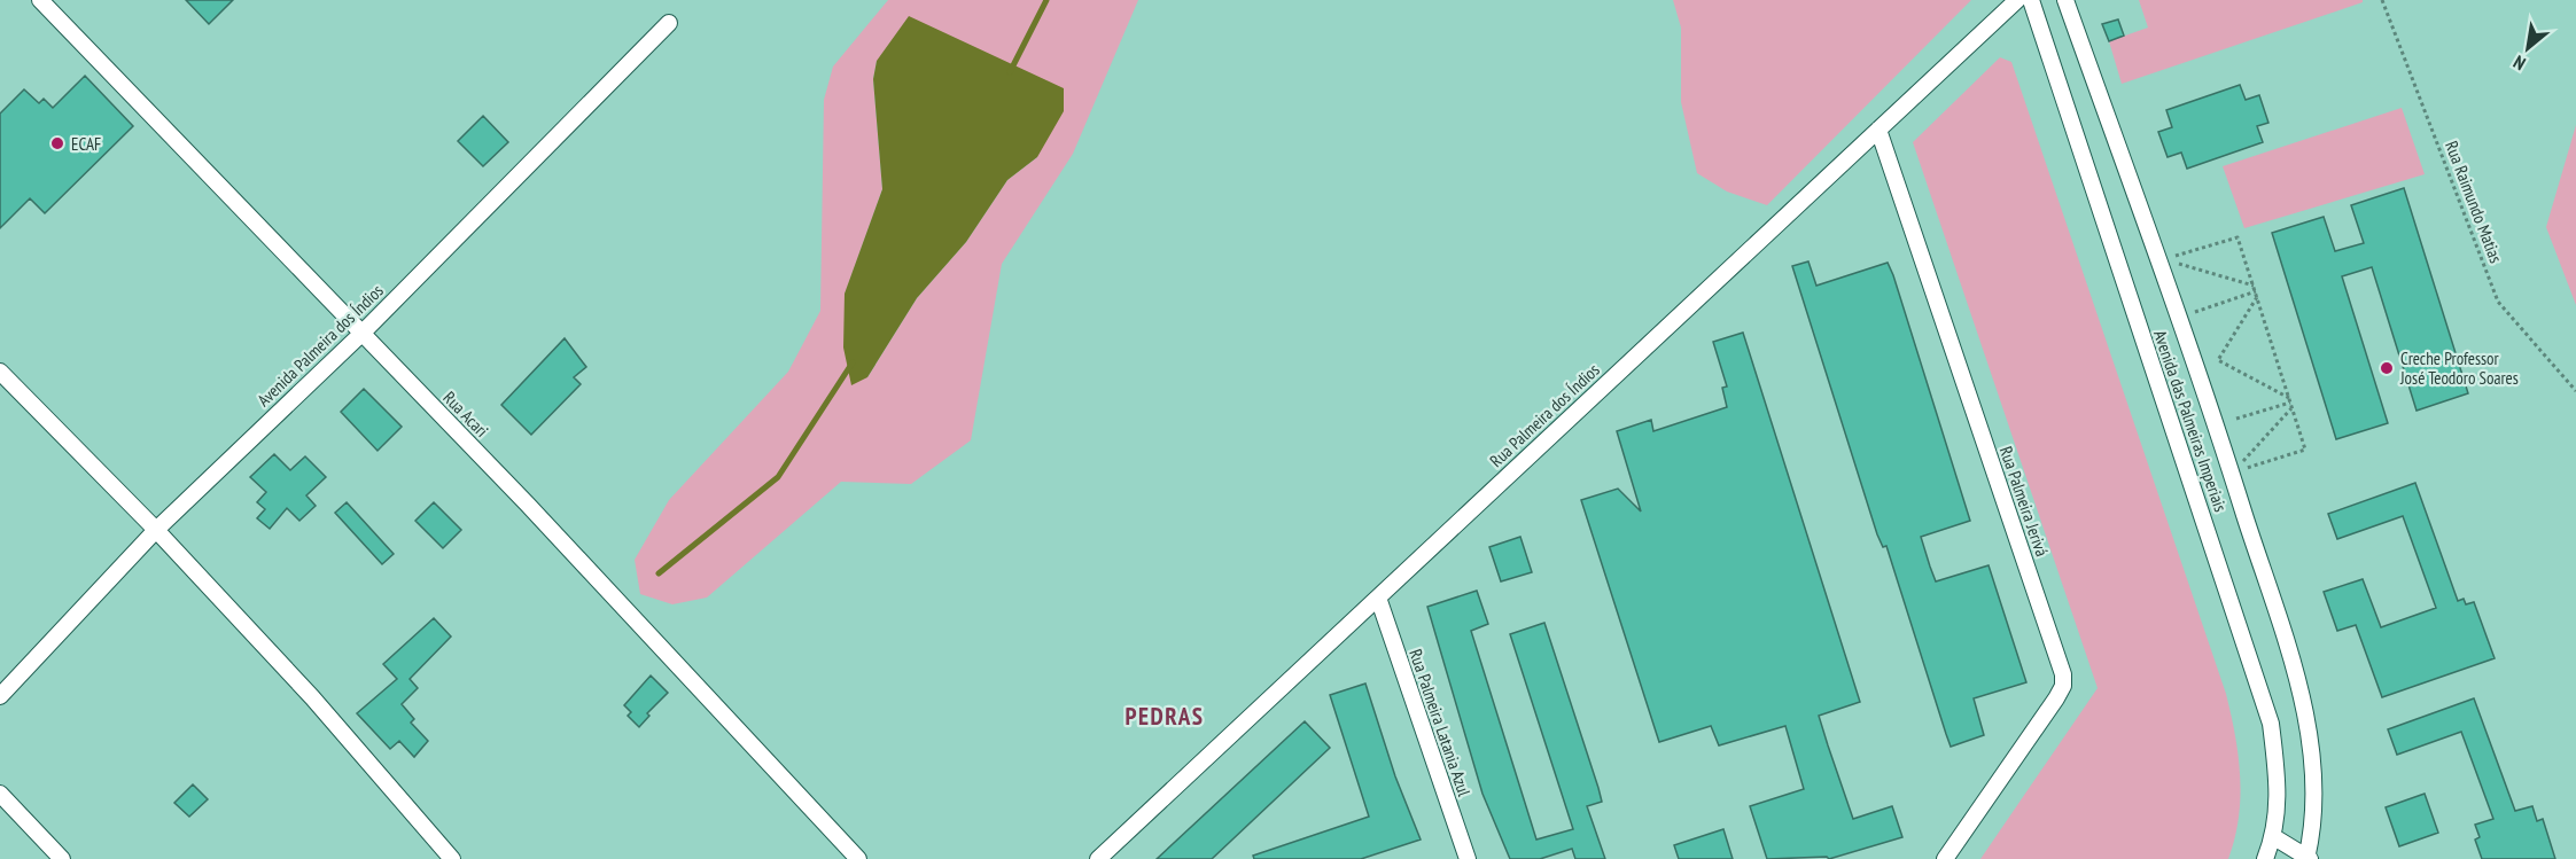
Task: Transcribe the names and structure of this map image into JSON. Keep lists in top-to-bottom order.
{
  "streets": {
    "street": [
      "Avenida Palmeira dos Índios",
      "Rua Acari",
      "Rua Palmeira dos Índios",
      "Avenida das Palmeiras Imperiais",
      "Rua Palmeira Jerivá",
      "Rua Palmeira Latania Azul"
    ],
    "path": ["Rua Raimundo Matias"]
  },
  "crossings": [
    ["Avenida Palmeira dos Índios", "Rua Acari"],
    ["Rua Palmeira dos Índios", "Rua Palmeira Jerivá"],
    ["Rua Palmeira dos Índios", "Rua Palmeira Latania Azul"]
  ],
  "districts": ["PEDRAS"],
  "places": ["ECAF", "Creche Professor José Teodoro Soares"],
  "north": "bottom left"
}
